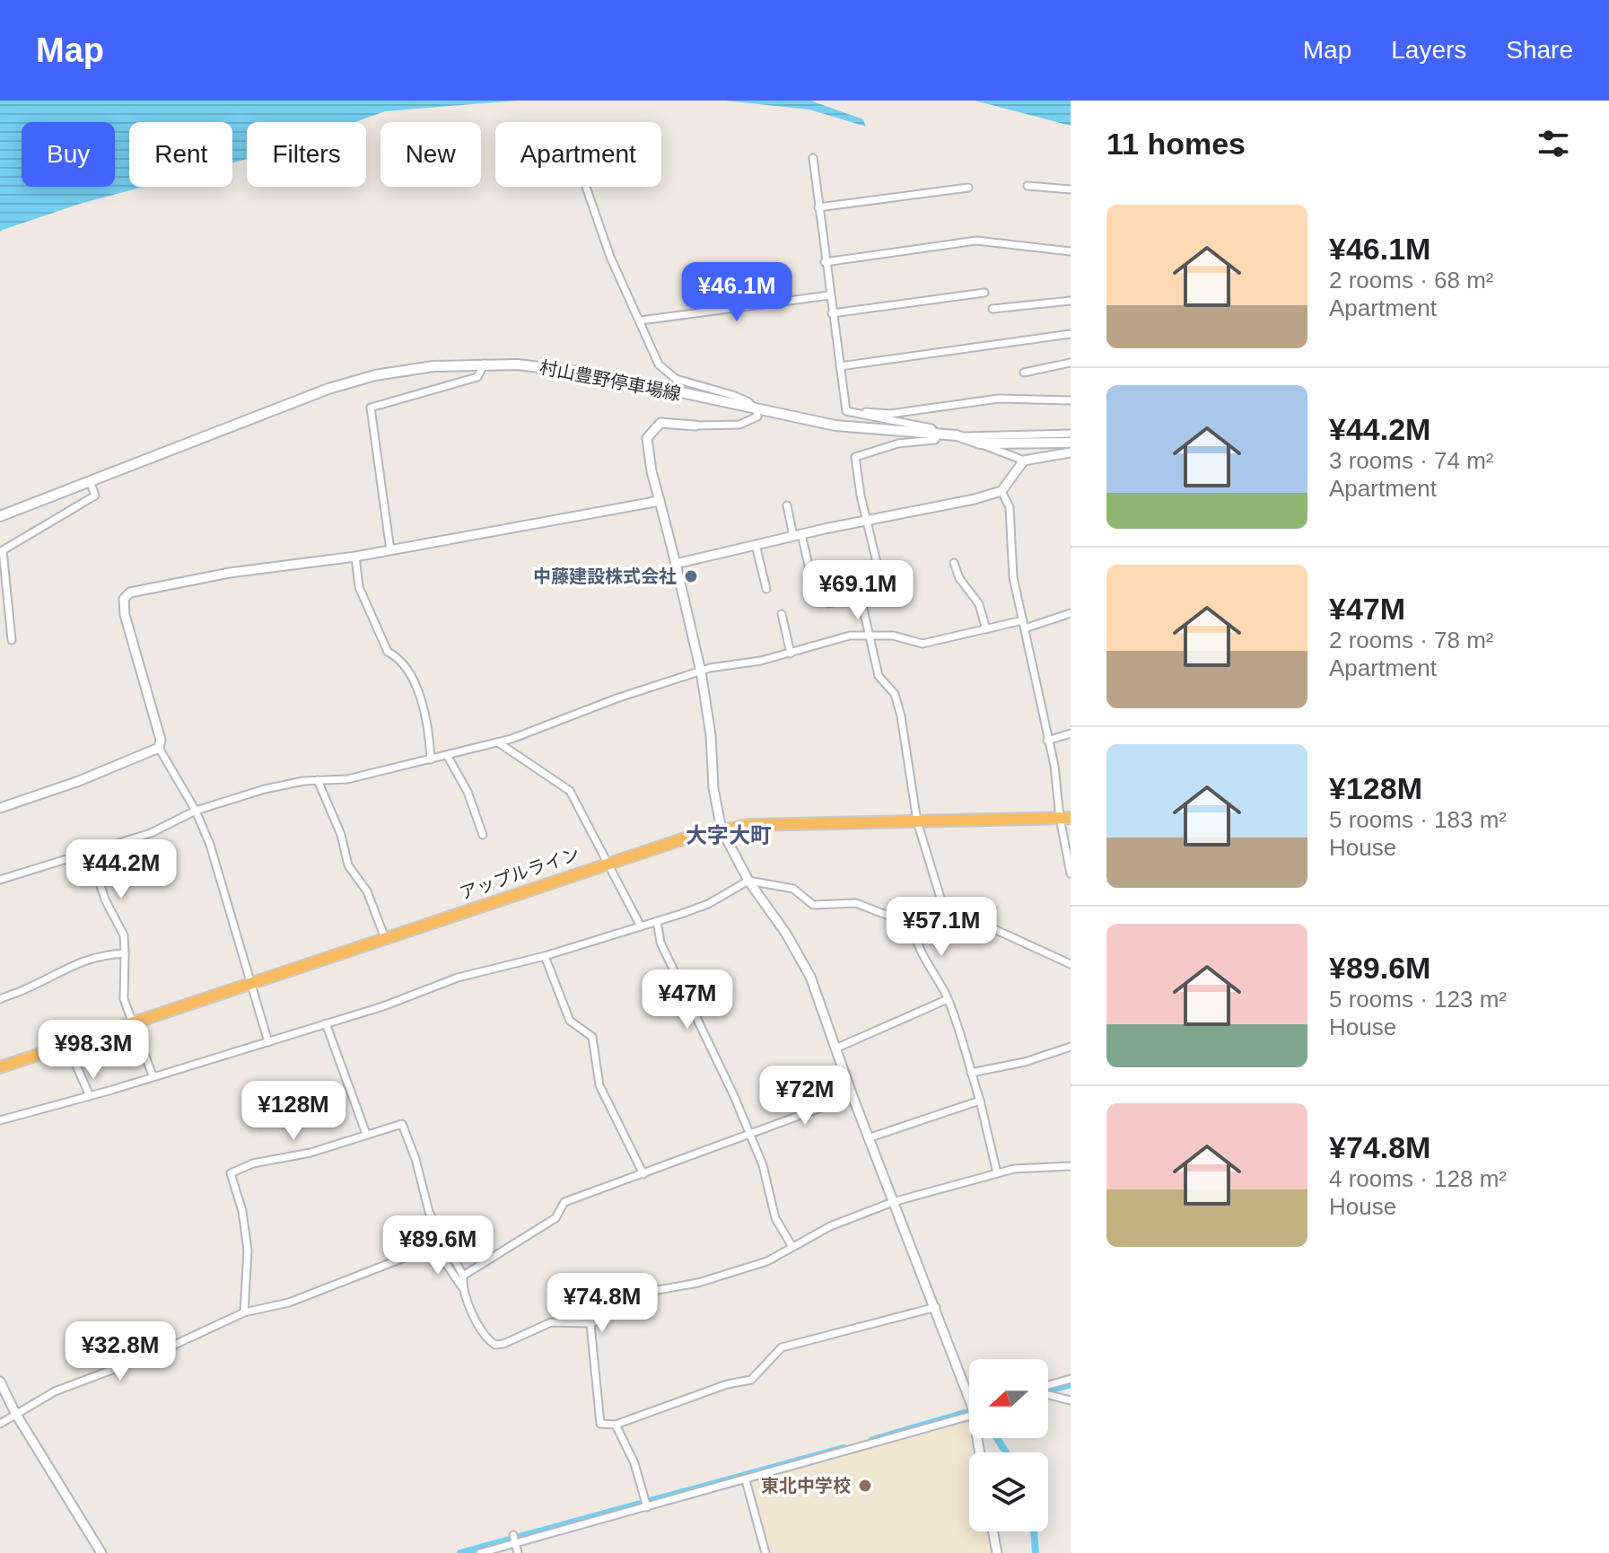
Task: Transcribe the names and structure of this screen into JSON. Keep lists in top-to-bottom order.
{
  "streets": {
    "highway": ["アップルライン"],
    "main road": ["村山豊野停車場線"]
  },
  "districts": ["大字大町"],
  "places": ["中藤建設株式会社", "東北中学校"],
  "north": "left",
  "page": {
    "header": "Map",
    "nav": ["Map", "Layers", "Share"],
    "heading": "11 homes",
    "chip": [
      "Buy",
      "Rent",
      "Filters",
      "New",
      "Apartment"
    ],
    "list": [
      {
        "name": "¥46.1M",
        "note": "2 rooms · 68 m² · Apartment"
      },
      {
        "name": "¥44.2M",
        "note": "3 rooms · 74 m² · Apartment"
      },
      {
        "name": "¥47M",
        "note": "2 rooms · 78 m² · Apartment"
      },
      {
        "name": "¥128M",
        "note": "5 rooms · 183 m² · House"
      },
      {
        "name": "¥89.6M",
        "note": "5 rooms · 123 m² · House"
      },
      {
        "name": "¥74.8M",
        "note": "4 rooms · 128 m² · House"
      }
    ],
    "price": [
      "¥46.1M",
      "¥69.1M",
      "¥44.2M",
      "¥57.1M",
      "¥47M",
      "¥98.3M",
      "¥72M",
      "¥128M",
      "¥89.6M",
      "¥74.8M",
      "¥32.8M"
    ]
  }
}
